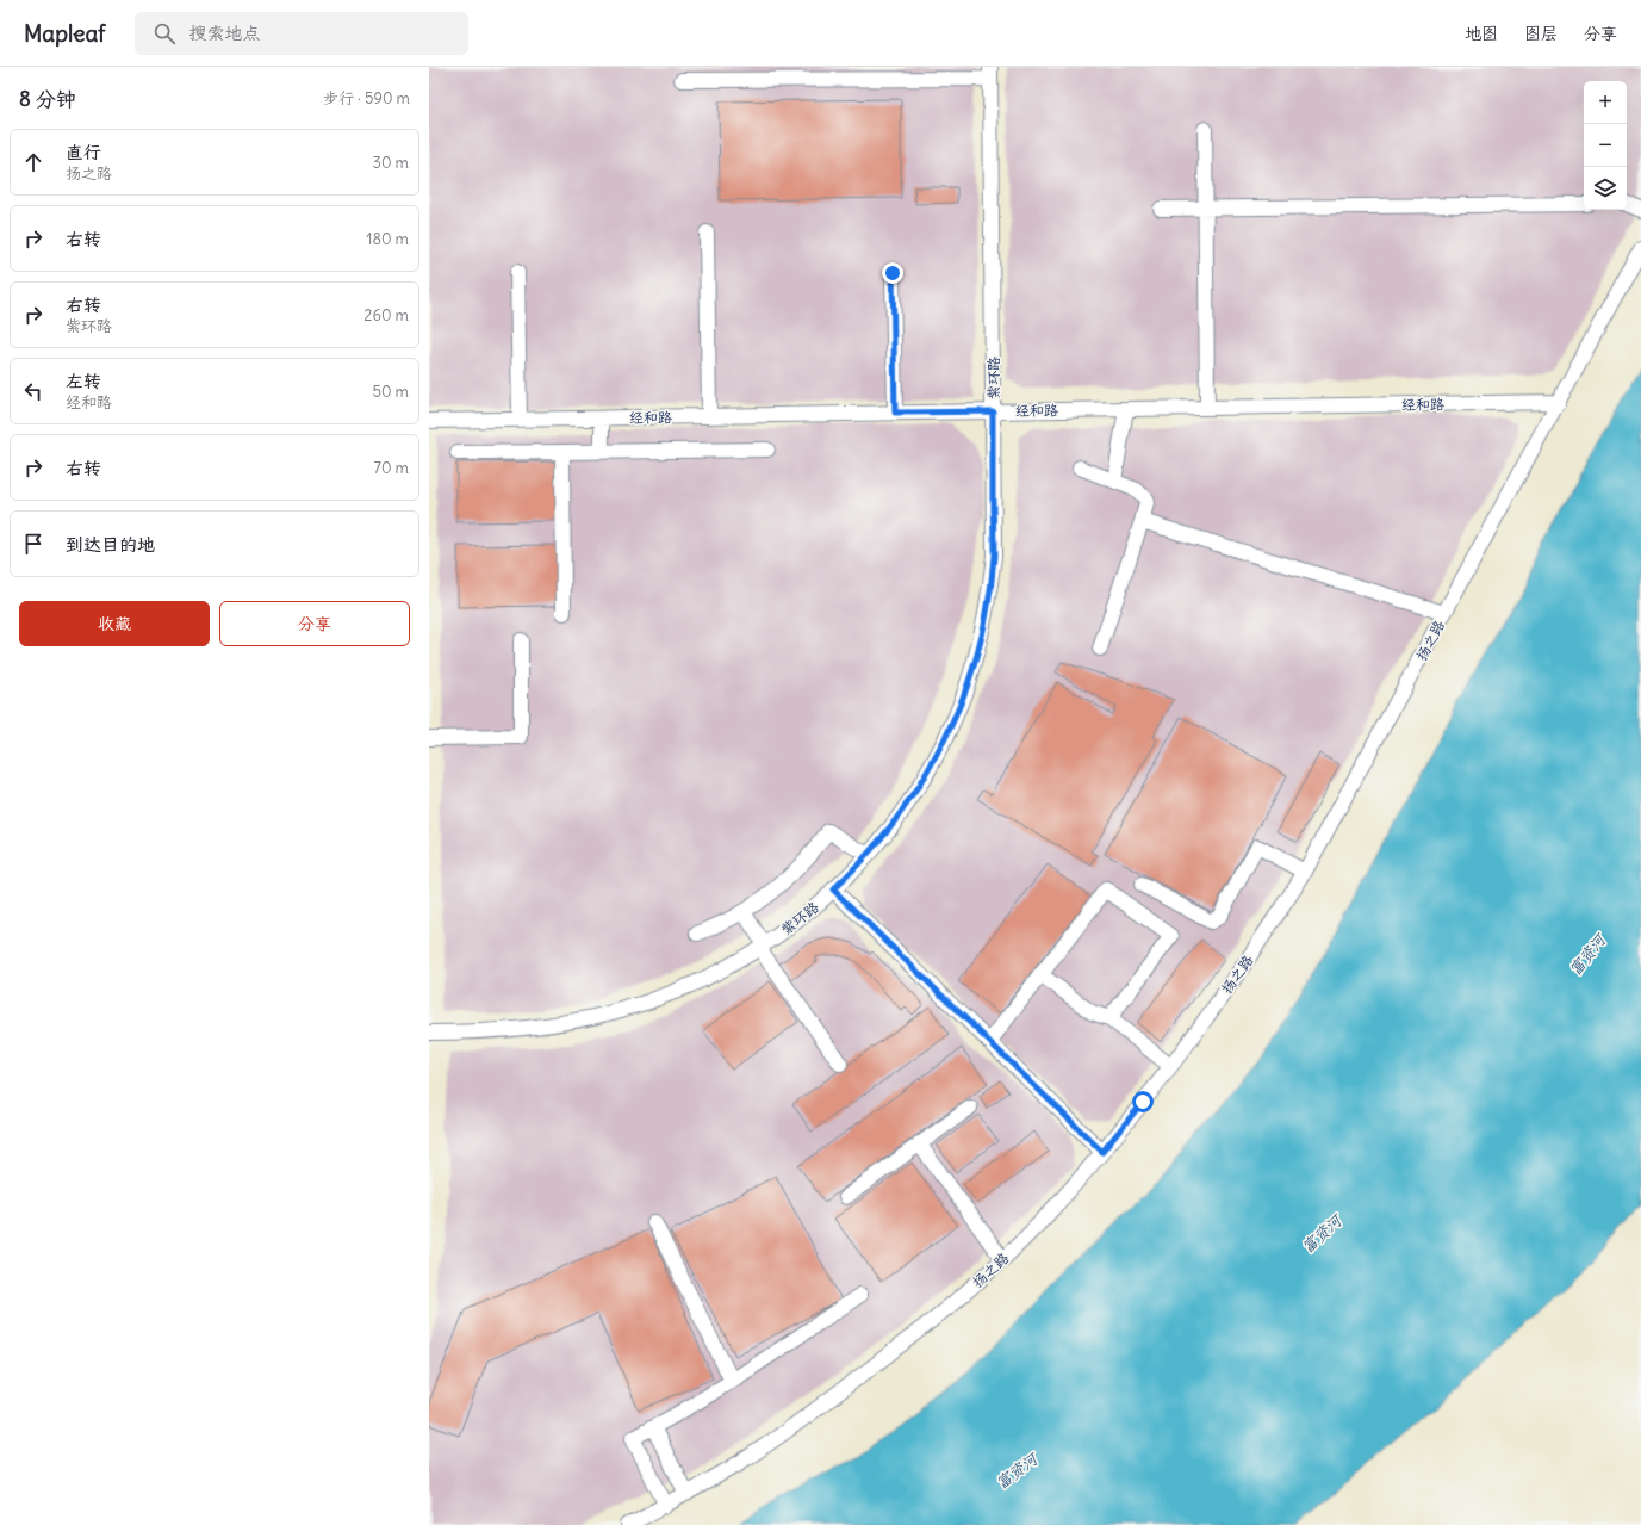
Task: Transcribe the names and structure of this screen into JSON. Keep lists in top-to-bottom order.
{
  "streets": {
    "street": ["紫环路", "经和路", "扬之路"]
  },
  "crossings": [
    ["紫环路", "经和路"],
    ["经和路", "扬之路"]
  ],
  "water": ["富资河"],
  "page": {
    "header": "Mapleaf",
    "search": "搜索地点",
    "nav": ["地图", "图层", "分享"],
    "heading": ["8 分钟", "步行 · 590 m"],
    "map_buttons": ["+", "−"],
    "list": [
      ["直行", "扬之路", "30 m"],
      ["右转", "180 m"],
      ["右转", "紫环路", "260 m"],
      ["左转", "经和路", "50 m"],
      ["右转", "70 m"],
      "到达目的地"
    ],
    "buttons": ["收藏", "分享"]
  }
}
